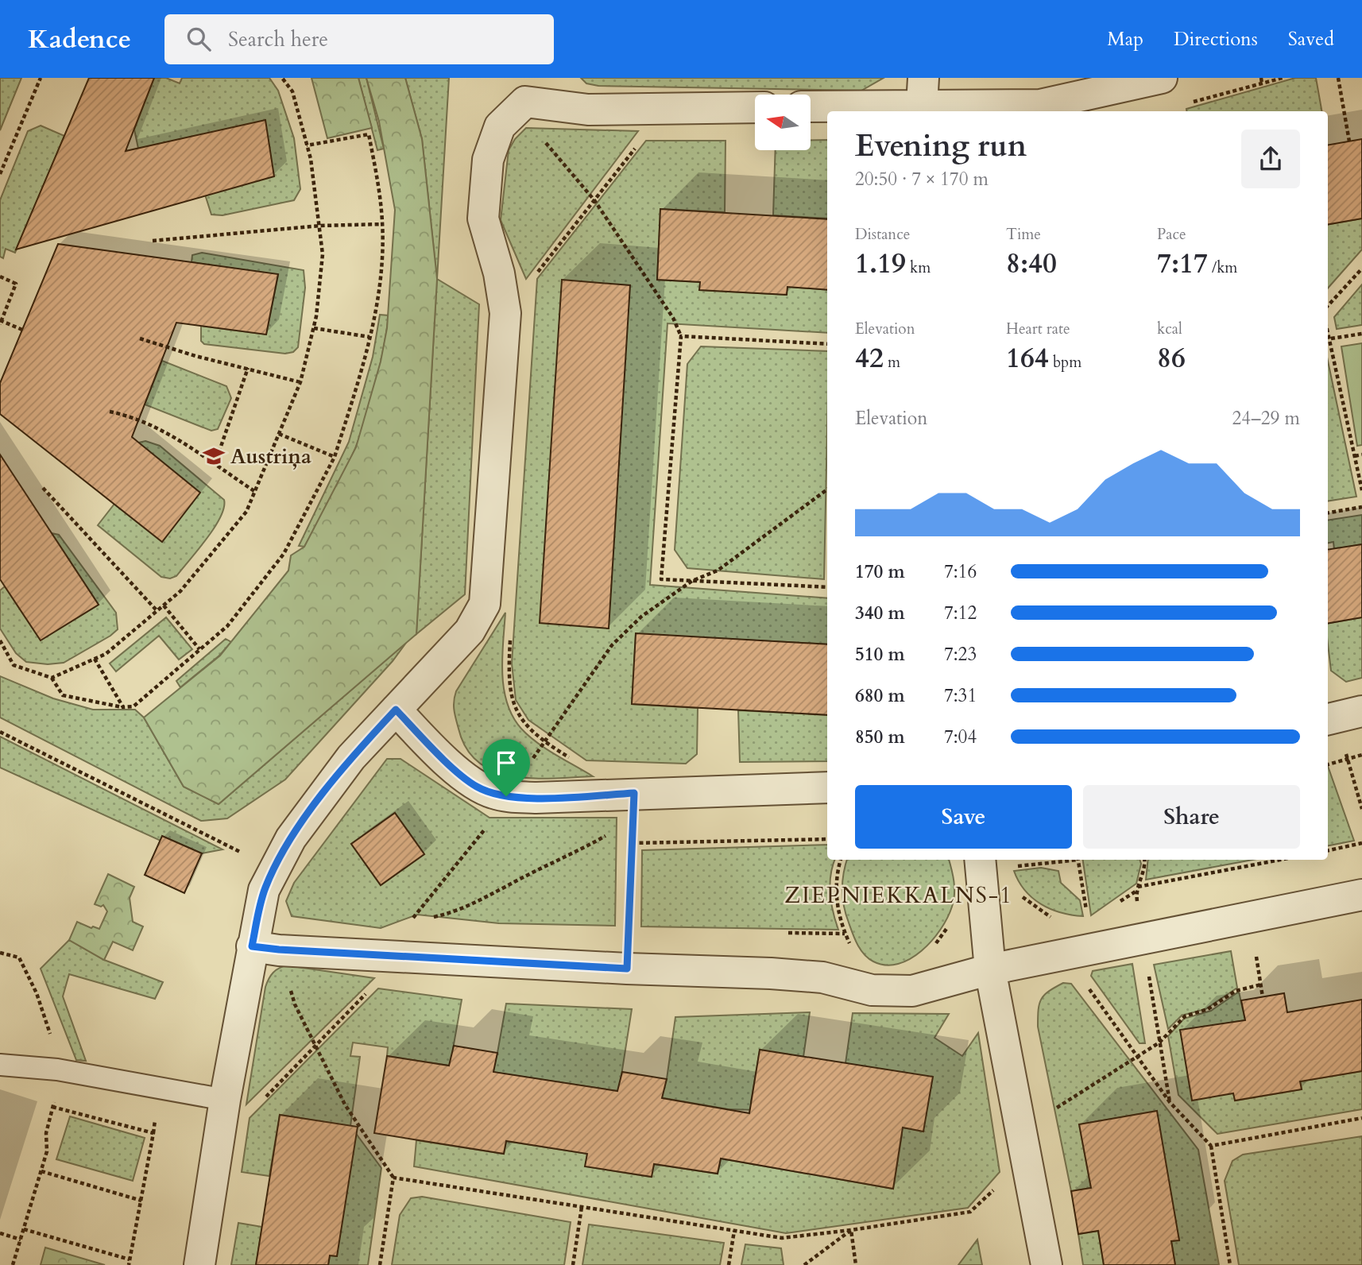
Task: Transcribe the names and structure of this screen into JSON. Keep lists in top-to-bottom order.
{
  "districts": ["ZIEPNIEKKALNS-1"],
  "places": {
    "school or university": ["Austriņa"]
  },
  "north": "left",
  "page": {
    "header": "Kadence",
    "search": "Search here",
    "nav": ["Map", "Directions", "Saved"],
    "heading": ["Evening run", "20:50 · 7 × 170 m"],
    "stats": [
      ["Distance", "1.19 km"],
      ["Time", "8:40"],
      ["Pace", "7:17 /km"],
      ["Elevation", "42 m"],
      ["Heart rate", "164 bpm"],
      ["kcal", "86"]
    ],
    "chart": ["Elevation", "24–29 m"],
    "list": [
      {
        "name": "170 m",
        "note": "7:16"
      },
      {
        "name": "340 m",
        "note": "7:12"
      },
      {
        "name": "510 m",
        "note": "7:23"
      },
      {
        "name": "680 m",
        "note": "7:31"
      },
      {
        "name": "850 m",
        "note": "7:04"
      }
    ],
    "buttons": ["Save", "Share"]
  }
}
